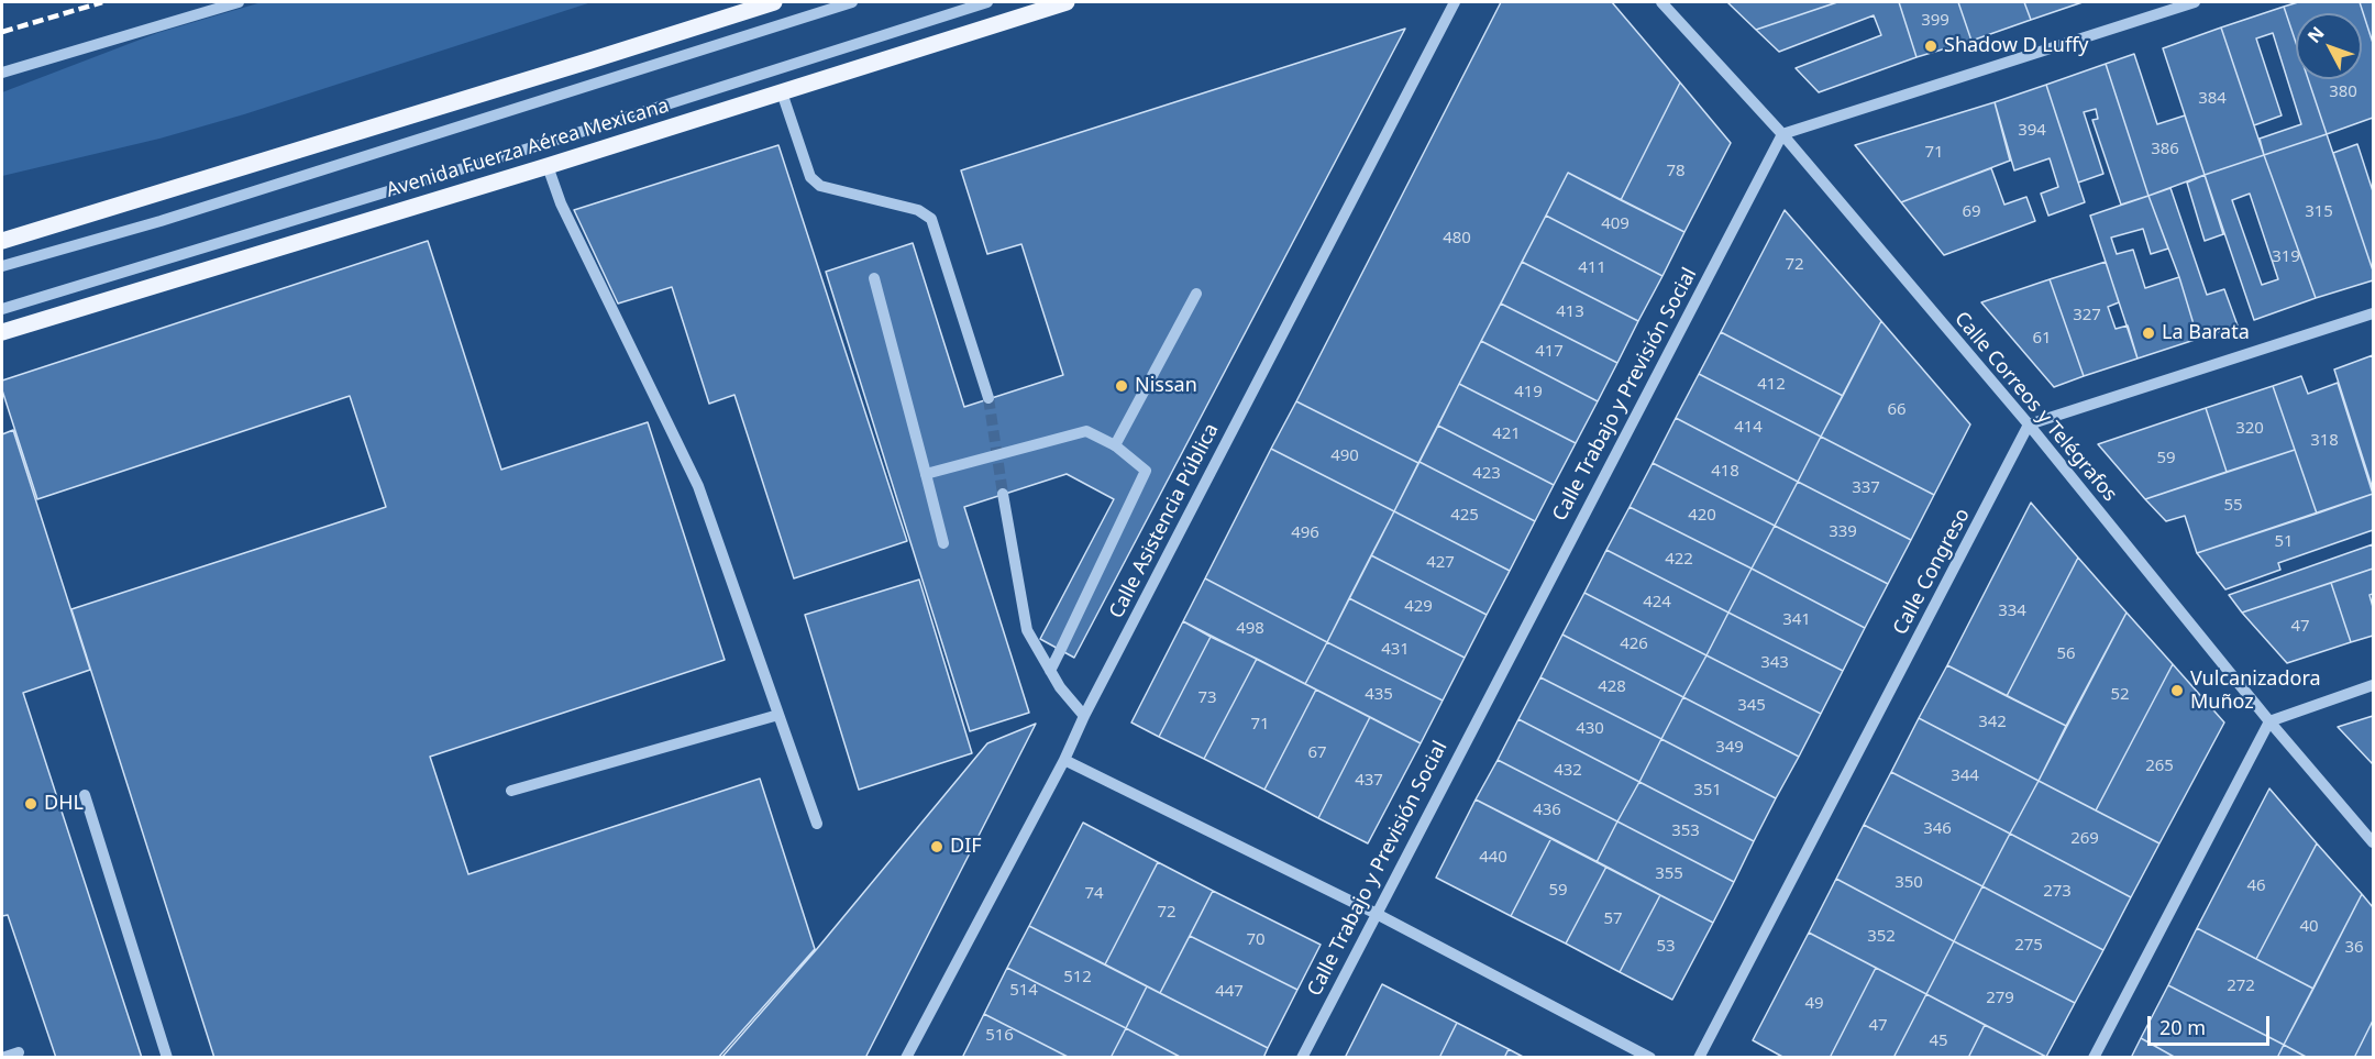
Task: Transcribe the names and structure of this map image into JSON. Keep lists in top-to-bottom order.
{
  "streets": {
    "main road": ["Avenida Fuerza Aérea Mexicana"],
    "street": [
      "Calle Trabajo y Previsión Social",
      "Calle Correos y Telégrafos",
      "Calle Asistencia Pública",
      "Calle Congreso"
    ]
  },
  "crossings": [
    ["Calle Trabajo y Previsión Social", "Calle Correos y Telégrafos"],
    ["Calle Correos y Telégrafos", "Calle Congreso"]
  ],
  "places": [
    "Shadow D Luffy",
    "La Barata",
    "Nissan",
    "Vulcanizadora Muñoz",
    "DHL",
    "DIF"
  ],
  "house_numbers": [
    "399",
    "380",
    "384",
    "394",
    "386",
    "71",
    "78",
    "69",
    "315",
    "409",
    "480",
    "319",
    "72",
    "411",
    "413",
    "327",
    "61",
    "417",
    "412",
    "419",
    "66",
    "414",
    "320",
    "421",
    "318",
    "490",
    "59",
    "418",
    "423",
    "337",
    "55",
    "425",
    "420",
    "339",
    "496",
    "51",
    "422",
    "427",
    "424",
    "429",
    "334",
    "341",
    "47",
    "498",
    "426",
    "431",
    "56",
    "343",
    "428",
    "435",
    "52",
    "73",
    "345",
    "342",
    "71",
    "430",
    "349",
    "67",
    "265",
    "432",
    "344",
    "437",
    "351",
    "436",
    "346",
    "353",
    "269",
    "440",
    "355",
    "350",
    "46",
    "59",
    "273",
    "74",
    "72",
    "57",
    "40",
    "352",
    "70",
    "275",
    "53",
    "36",
    "512",
    "272",
    "514",
    "447",
    "279",
    "49",
    "47",
    "516",
    "45"
  ],
  "scale_bar": "20 m",
  "north": "top left"
}
